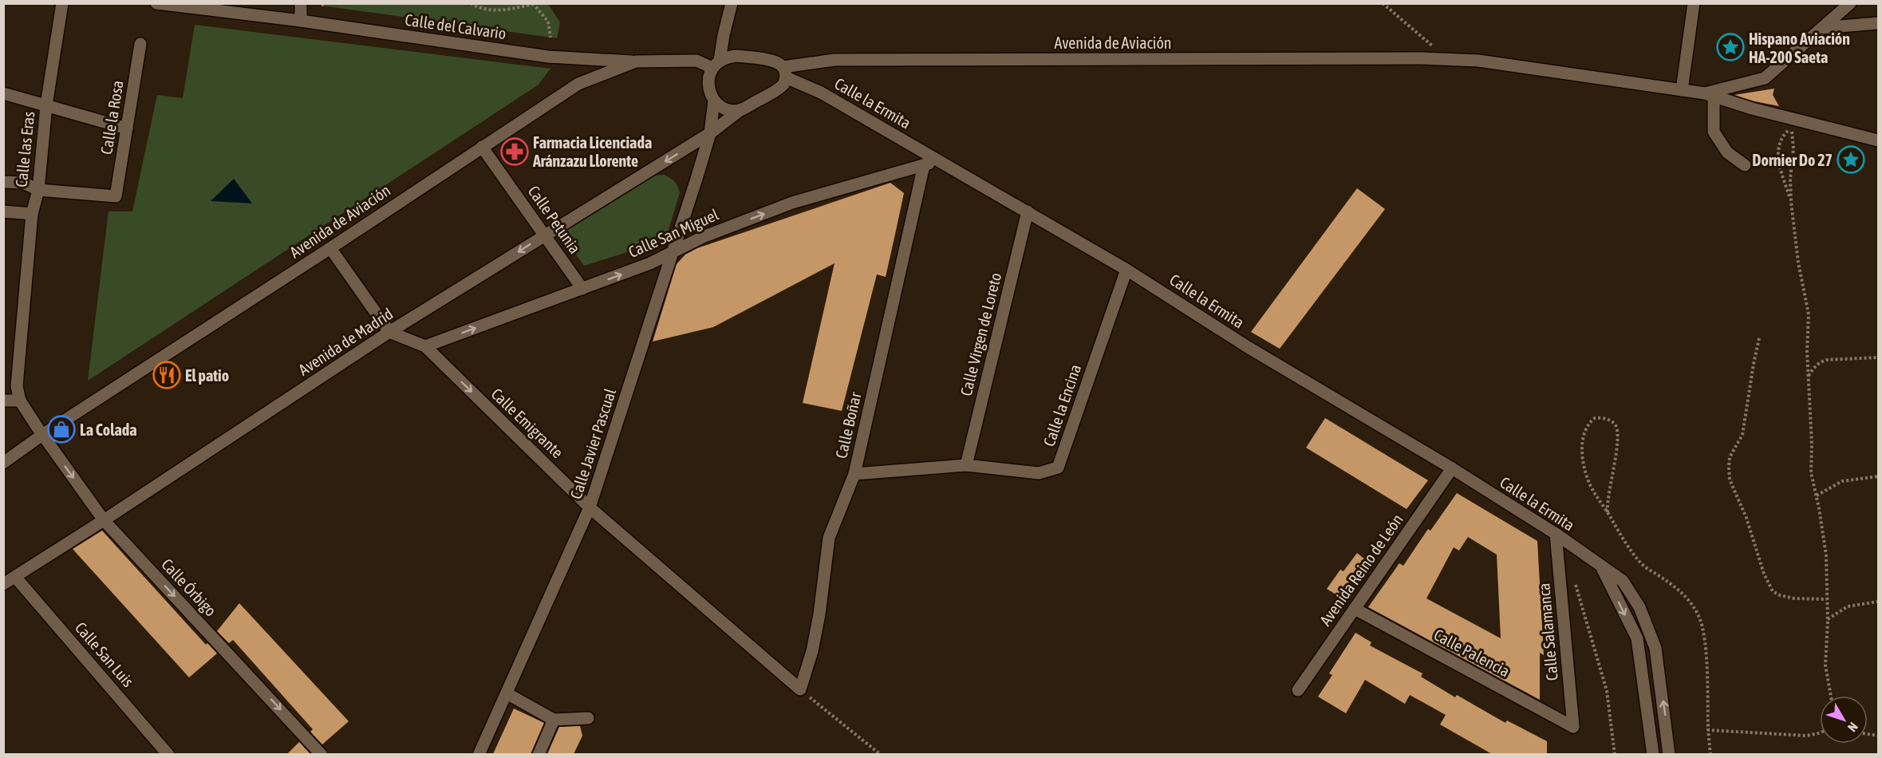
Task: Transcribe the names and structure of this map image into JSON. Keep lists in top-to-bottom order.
{
  "streets": {
    "street": [
      "Calle del Calvario",
      "Avenida de Aviación",
      "Calle la Ermita",
      "Calle la Rosa",
      "Calle las Eras",
      "Calle Petunia",
      "Calle San Miguel",
      "Calle Virgen de Loreto",
      "Avenida de Madrid",
      "Calle la Encina",
      "Calle Emigrante",
      "Calle Boñar",
      "Calle Javier Pascual",
      "Avenida Reino de León",
      "Calle Órbigo",
      "Calle Salamanca",
      "Calle Palencia",
      "Calle San Luis"
    ]
  },
  "crossings": [
    ["Calle del Calvario", "Avenida de Aviación"],
    ["Avenida de Aviación", "Calle la Ermita"],
    ["Avenida de Aviación", "Calle las Eras"],
    ["Avenida de Aviación", "Calle Petunia"],
    ["Avenida de Aviación", "Calle Javier Pascual"],
    ["Avenida de Aviación", "Calle Órbigo"],
    ["Calle la Ermita", "Calle San Miguel"],
    ["Calle la Ermita", "Calle Virgen de Loreto"],
    ["Calle la Ermita", "Calle la Encina"],
    ["Calle la Ermita", "Calle Javier Pascual"],
    ["Calle la Ermita", "Avenida Reino de León"],
    ["Calle la Ermita", "Calle Salamanca"],
    ["Calle la Rosa", "Calle las Eras"],
    ["Calle las Eras", "Calle Órbigo"],
    ["Calle Petunia", "Calle San Miguel"],
    ["Calle Petunia", "Avenida de Madrid"],
    ["Calle San Miguel", "Calle Emigrante"],
    ["Calle San Miguel", "Calle Boñar"],
    ["Calle San Miguel", "Calle Javier Pascual"],
    ["Calle Virgen de Loreto", "Calle la Encina"],
    ["Avenida de Madrid", "Calle Emigrante"],
    ["Avenida de Madrid", "Calle Javier Pascual"],
    ["Avenida de Madrid", "Calle Órbigo"],
    ["Avenida de Madrid", "Calle San Luis"],
    ["Calle la Encina", "Calle Boñar"],
    ["Calle Emigrante", "Calle Boñar"],
    ["Calle Emigrante", "Calle Javier Pascual"],
    ["Avenida Reino de León", "Calle Palencia"],
    ["Calle Salamanca", "Calle Palencia"]
  ],
  "one_way": [
    "Calle San Miguel",
    "Avenida de Madrid",
    "Calle Emigrante",
    "Calle Órbigo"
  ],
  "places": {
    "place": ["Hispano Aviación HA-200 Saeta", "Dornier Do 27"],
    "pharmacy": ["Farmacia Licenciada Aránzazu Llorente"],
    "restaurant": ["El patio"],
    "shop": ["La Colada"]
  },
  "north": "bottom right"
}
